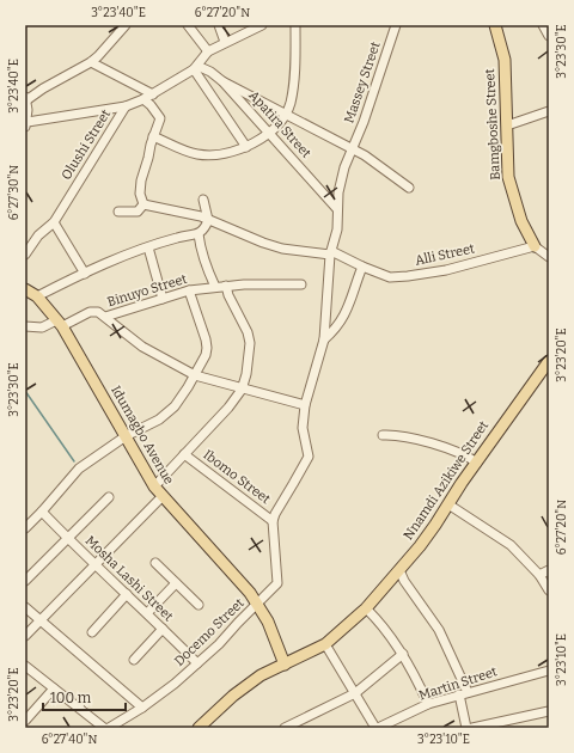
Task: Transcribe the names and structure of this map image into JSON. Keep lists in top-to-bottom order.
{
  "streets": {
    "main road": ["Bamgboshe Street", "Idumagbo Avenue", "Nnamdi Azikiwe Street"],
    "street": [
      "Massey Street",
      "Apatira Street",
      "Olushi Street",
      "Alli Street",
      "Binuyo Street",
      "Ibomo Street",
      "Mosha Lashi Street",
      "Docemo Street",
      "Martin Street"
    ]
  },
  "crossings": [
    ["Massey Street", "Apatira Street"],
    ["Massey Street", "Alli Street"],
    ["Massey Street", "Ibomo Street"],
    ["Massey Street", "Docemo Street"],
    ["Apatira Street", "Olushi Street"],
    ["Bamgboshe Street", "Alli Street"],
    ["Idumagbo Avenue", "Nnamdi Azikiwe Street"],
    ["Idumagbo Avenue", "Docemo Street"],
    ["Ibomo Street", "Docemo Street"],
    ["Mosha Lashi Street", "Docemo Street"]
  ],
  "scale_bar": "100 m",
  "coordinates": [
    "3°23'40\"E",
    "6°27'20\"N",
    "3°23'30\"E",
    "6°27'30\"N",
    "3°23'20\"E",
    "3°23'10\"E",
    "6°27'40\"N"
  ]
}
